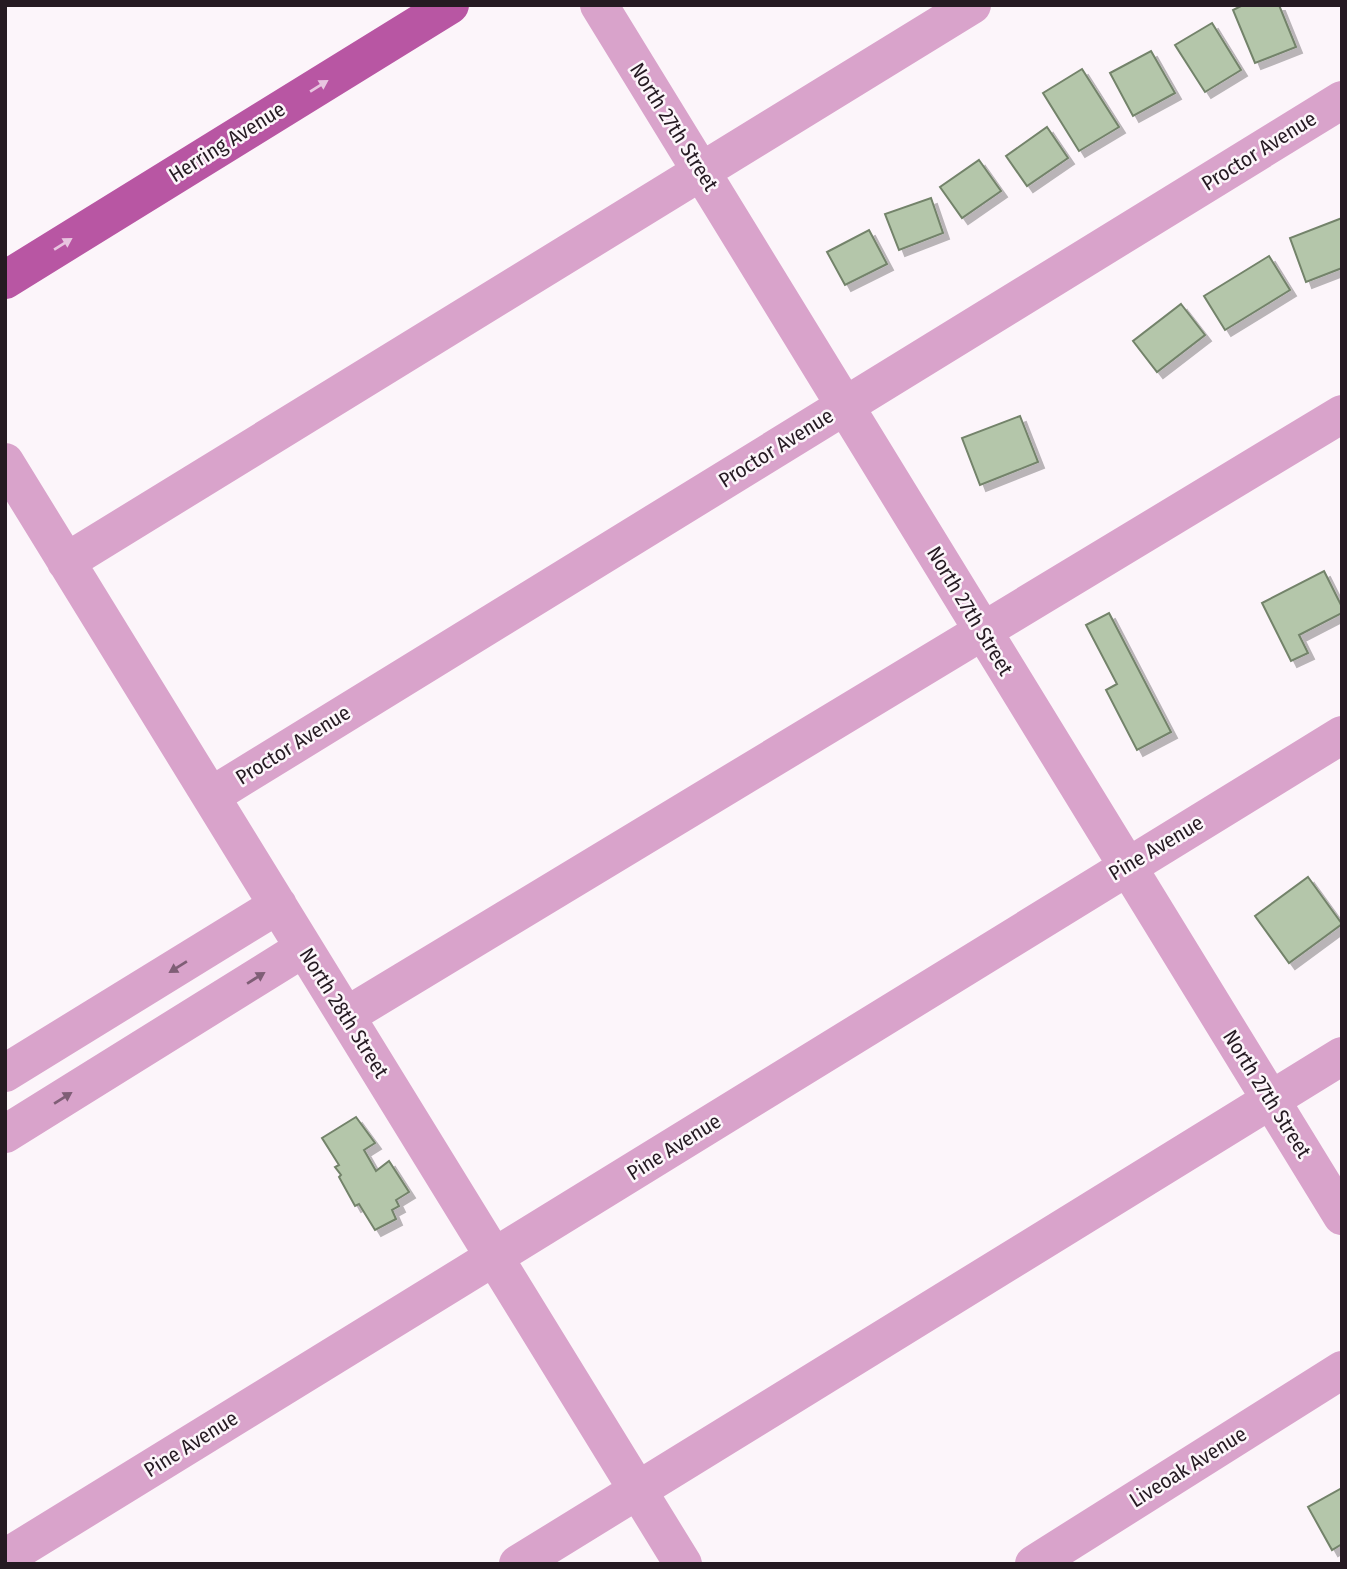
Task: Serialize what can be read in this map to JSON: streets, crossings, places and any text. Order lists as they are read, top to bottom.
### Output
{
  "streets": {
    "main road": ["Herring Avenue"],
    "street": [
      "North 27th Street",
      "Proctor Avenue",
      "Pine Avenue",
      "North 28th Street",
      "Liveoak Avenue"
    ]
  },
  "crossings": [
    ["North 27th Street", "Proctor Avenue"],
    ["North 27th Street", "Pine Avenue"],
    ["Proctor Avenue", "North 28th Street"],
    ["Pine Avenue", "North 28th Street"]
  ],
  "one_way": ["Herring Avenue"]
}
